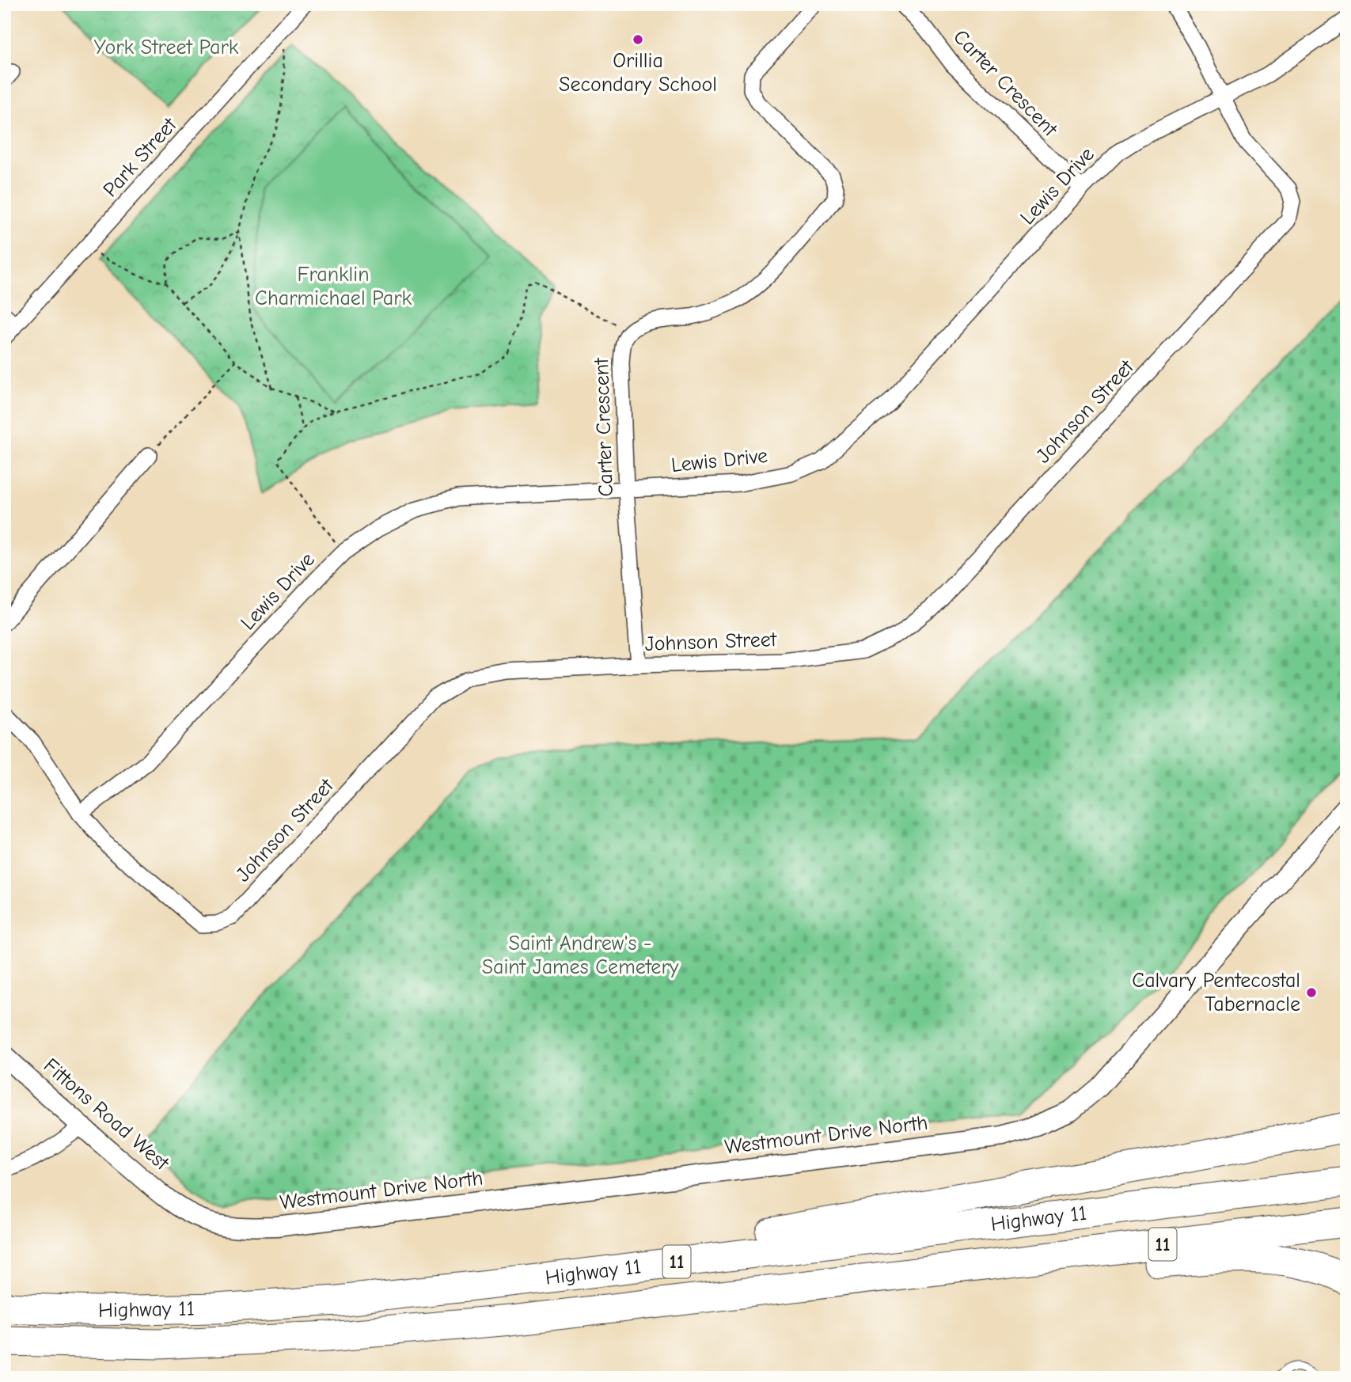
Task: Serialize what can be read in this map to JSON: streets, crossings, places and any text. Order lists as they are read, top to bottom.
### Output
{
  "streets": {
    "highway": ["Highway 11", "11"],
    "street": [
      "Carter Crescent",
      "Park Street",
      "Lewis Drive",
      "Johnson Street",
      "Fittons Road West",
      "Westmount Drive North"
    ]
  },
  "crossings": [
    ["Carter Crescent", "Lewis Drive"],
    ["Carter Crescent", "Johnson Street"],
    ["Lewis Drive", "Johnson Street"],
    ["Fittons Road West", "Westmount Drive North"]
  ],
  "parks": ["York Street Park", "Franklin Charmichael Park", "Saint Andrew's - Saint James Cemetery"],
  "places": ["Orillia Secondary School", "Calvary Pentecostal Tabernacle"]
}
